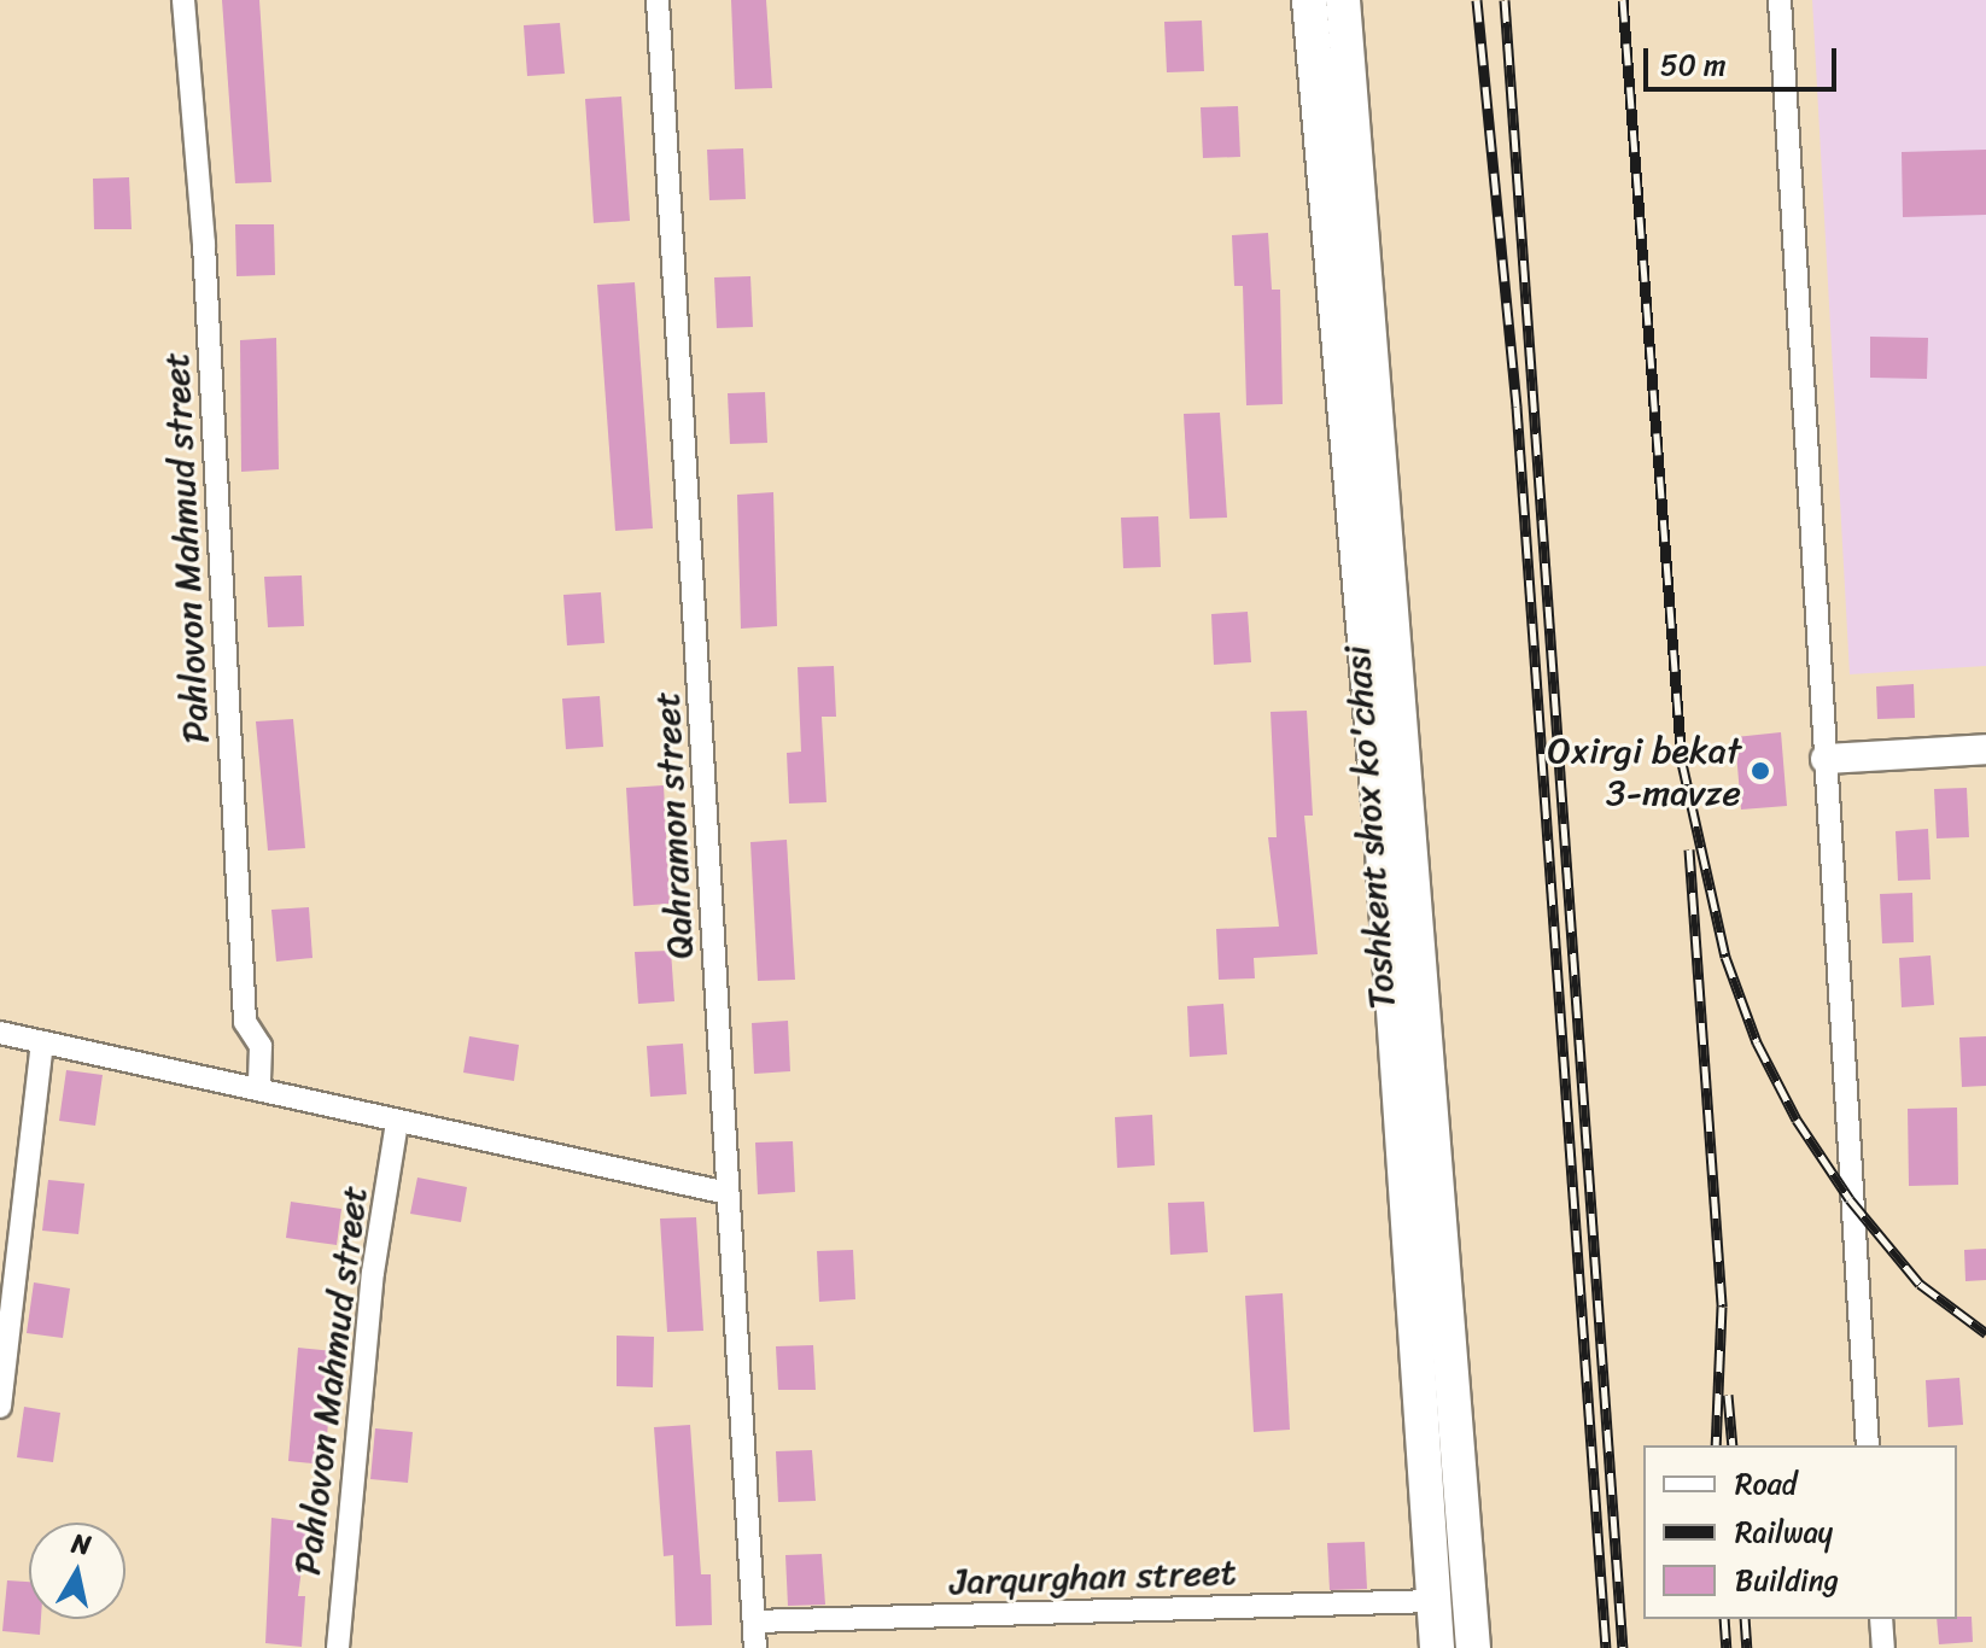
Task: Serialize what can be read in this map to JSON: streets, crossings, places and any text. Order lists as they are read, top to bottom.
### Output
{
  "streets": {
    "highway": ["Toshkent shox ko'chasi"],
    "street": ["Pahlovon Mahmud street", "Qahramon street", "Jarqurghan street"]
  },
  "crossings": [
    ["Qahramon street", "Jarqurghan street"],
    ["Toshkent shox ko'chasi", "Jarqurghan street"]
  ],
  "places": ["Oxirgi bekat 3-mavze"],
  "legend": ["Road", "Railway", "Building"],
  "scale_bar": "50 m",
  "north": "top"
}
